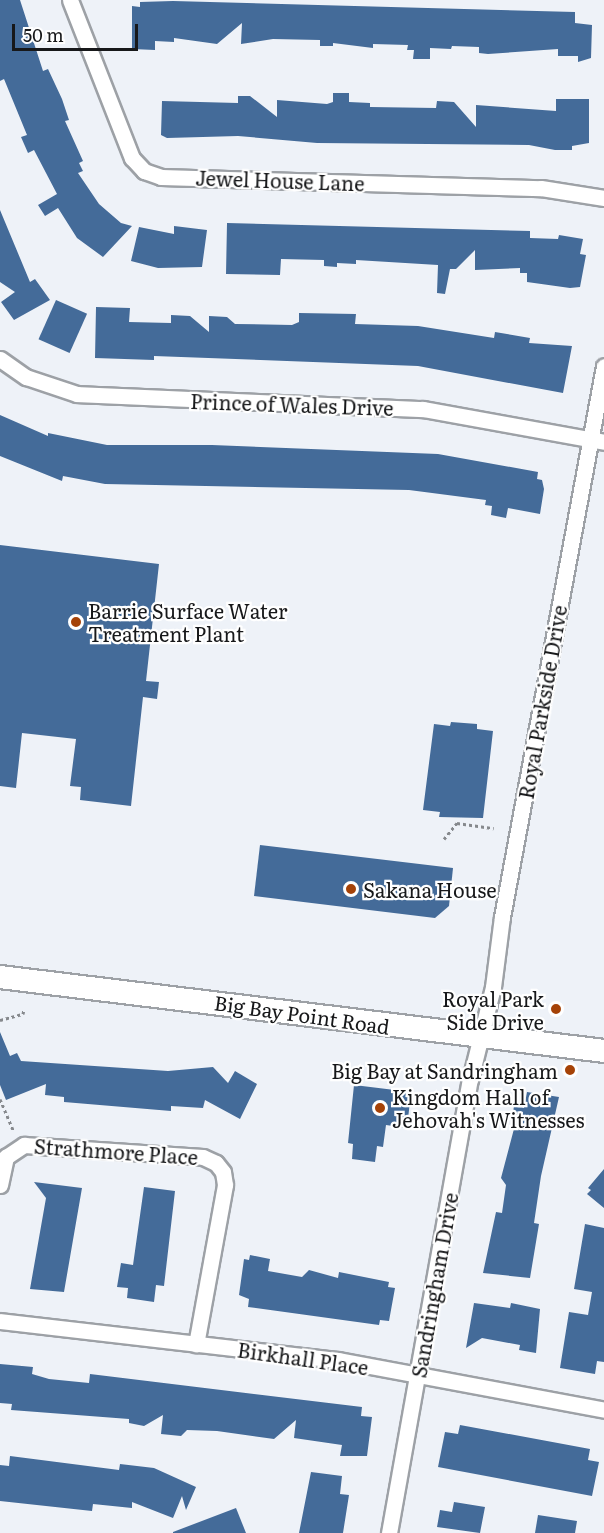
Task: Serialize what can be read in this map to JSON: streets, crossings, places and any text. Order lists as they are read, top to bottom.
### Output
{
  "streets": {
    "main road": ["Big Bay Point Road"],
    "street": [
      "Jewel House Lane",
      "Prince of Wales Drive",
      "Royal Parkside Drive",
      "Strathmore Place",
      "Sandringham Drive",
      "Birkhall Place"
    ]
  },
  "crossings": [
    ["Prince of Wales Drive", "Royal Parkside Drive"],
    ["Royal Parkside Drive", "Big Bay Point Road"],
    ["Royal Parkside Drive", "Sandringham Drive"],
    ["Big Bay Point Road", "Sandringham Drive"],
    ["Strathmore Place", "Birkhall Place"],
    ["Sandringham Drive", "Birkhall Place"]
  ],
  "places": [
    "Barrie Surface Water Treatment Plant",
    "Sakana House",
    "Royal Park Side Drive",
    "Big Bay at Sandringham",
    "Kingdom Hall of Jehovah's Witnesses"
  ],
  "scale_bar": "50 m"
}
